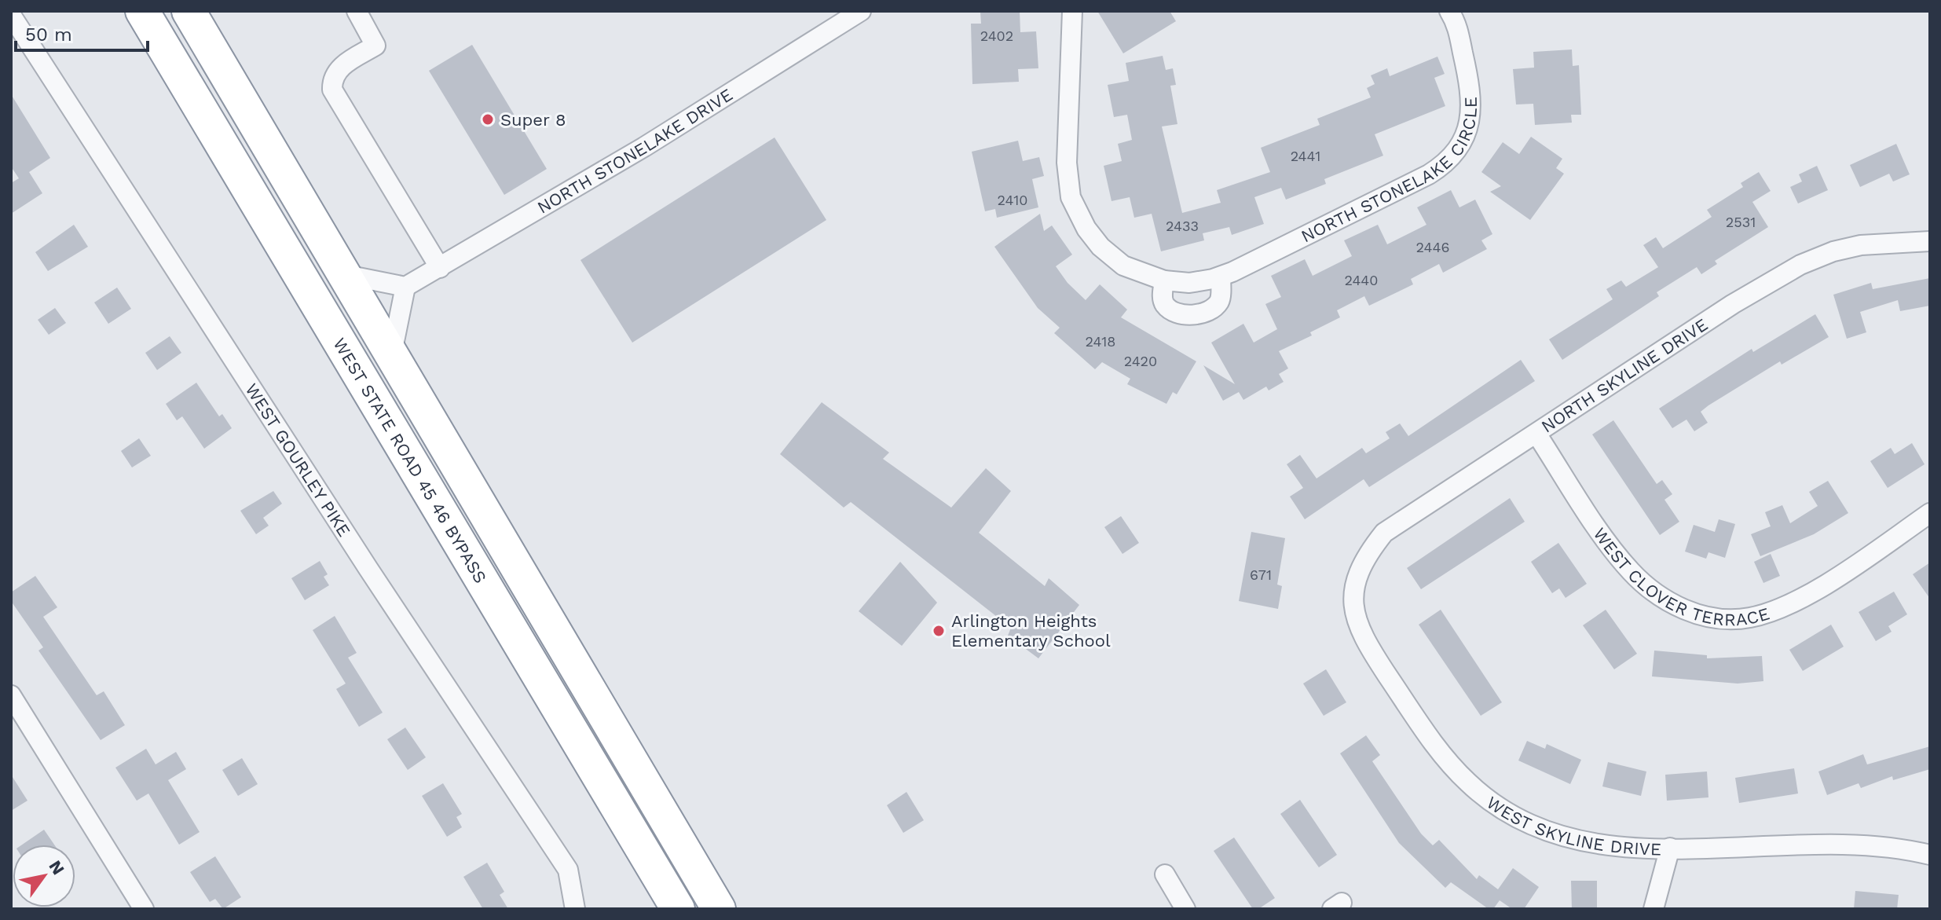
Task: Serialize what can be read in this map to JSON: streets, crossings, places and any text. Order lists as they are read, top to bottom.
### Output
{
  "streets": {
    "highway": ["WEST STATE ROAD 45 46 BYPASS"],
    "street": [
      "NORTH STONELAKE DRIVE",
      "NORTH STONELAKE CIRCLE",
      "NORTH SKYLINE DRIVE",
      "WEST GOURLEY PIKE",
      "WEST CLOVER TERRACE",
      "WEST SKYLINE DRIVE"
    ]
  },
  "crossings": [
    ["NORTH SKYLINE DRIVE", "WEST CLOVER TERRACE"],
    ["NORTH SKYLINE DRIVE", "WEST SKYLINE DRIVE"]
  ],
  "places": ["Super 8", "Arlington Heights Elementary School"],
  "house_numbers": [
    "2402",
    "2441",
    "2410",
    "2531",
    "2433",
    "2446",
    "2440",
    "2418",
    "2420",
    "671"
  ],
  "scale_bar": "50 m",
  "north": "top right"
}
